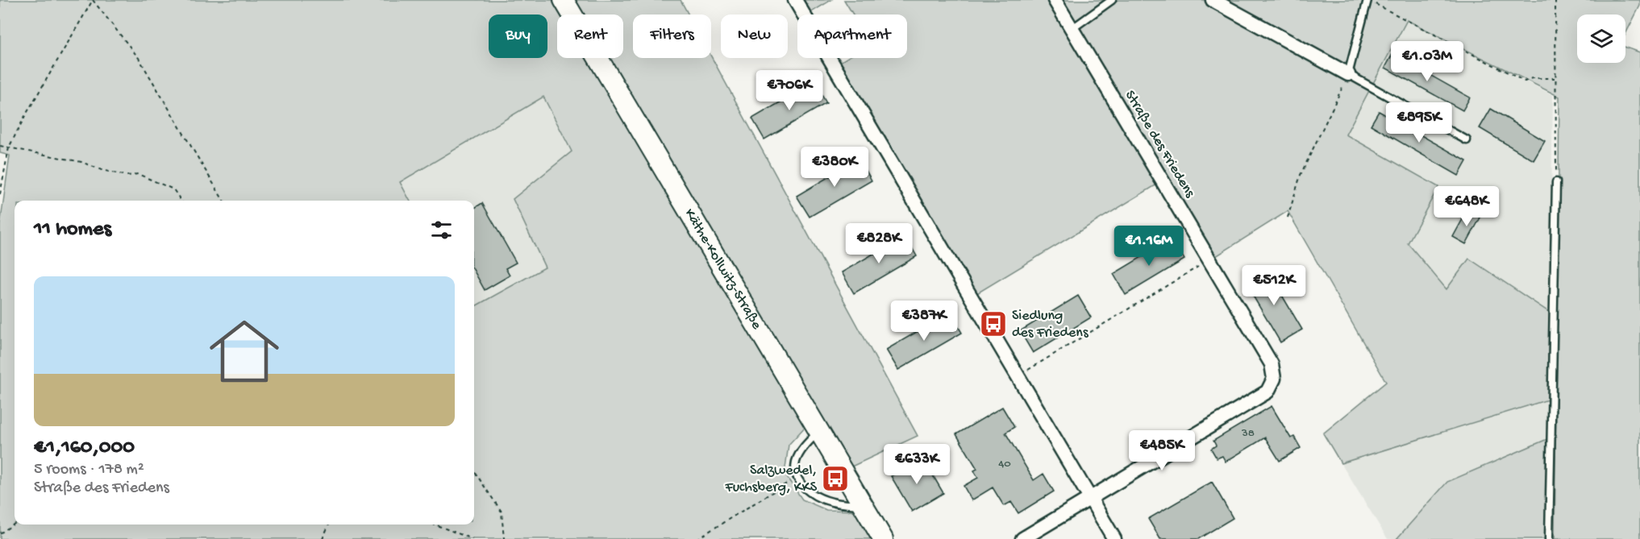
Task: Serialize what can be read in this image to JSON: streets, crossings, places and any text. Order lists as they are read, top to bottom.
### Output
{
  "streets": {
    "main road": ["Käthe-Kollwitz-Straße"],
    "street": ["Straße des Friedens"]
  },
  "places": {
    "bus stop": ["Siedlung des Friedens", "Salzwedel, Fuchsberg, KKS"]
  },
  "house_numbers": ["38", "40"],
  "page": {
    "chip": [
      "Buy",
      "Rent",
      "Filters",
      "New",
      "Apartment"
    ],
    "price": [
      "€1.03M",
      "€706K",
      "€895K",
      "€380K",
      "€648K",
      "€828K",
      "€1.16M",
      "€512K",
      "€387K",
      "€485K",
      "€633K"
    ],
    "heading": "11 homes",
    "list": [
      {
        "name": "€1,160,000",
        "note": "5 rooms · 178 m² · Straße des Friedens"
      }
    ]
  }
}
